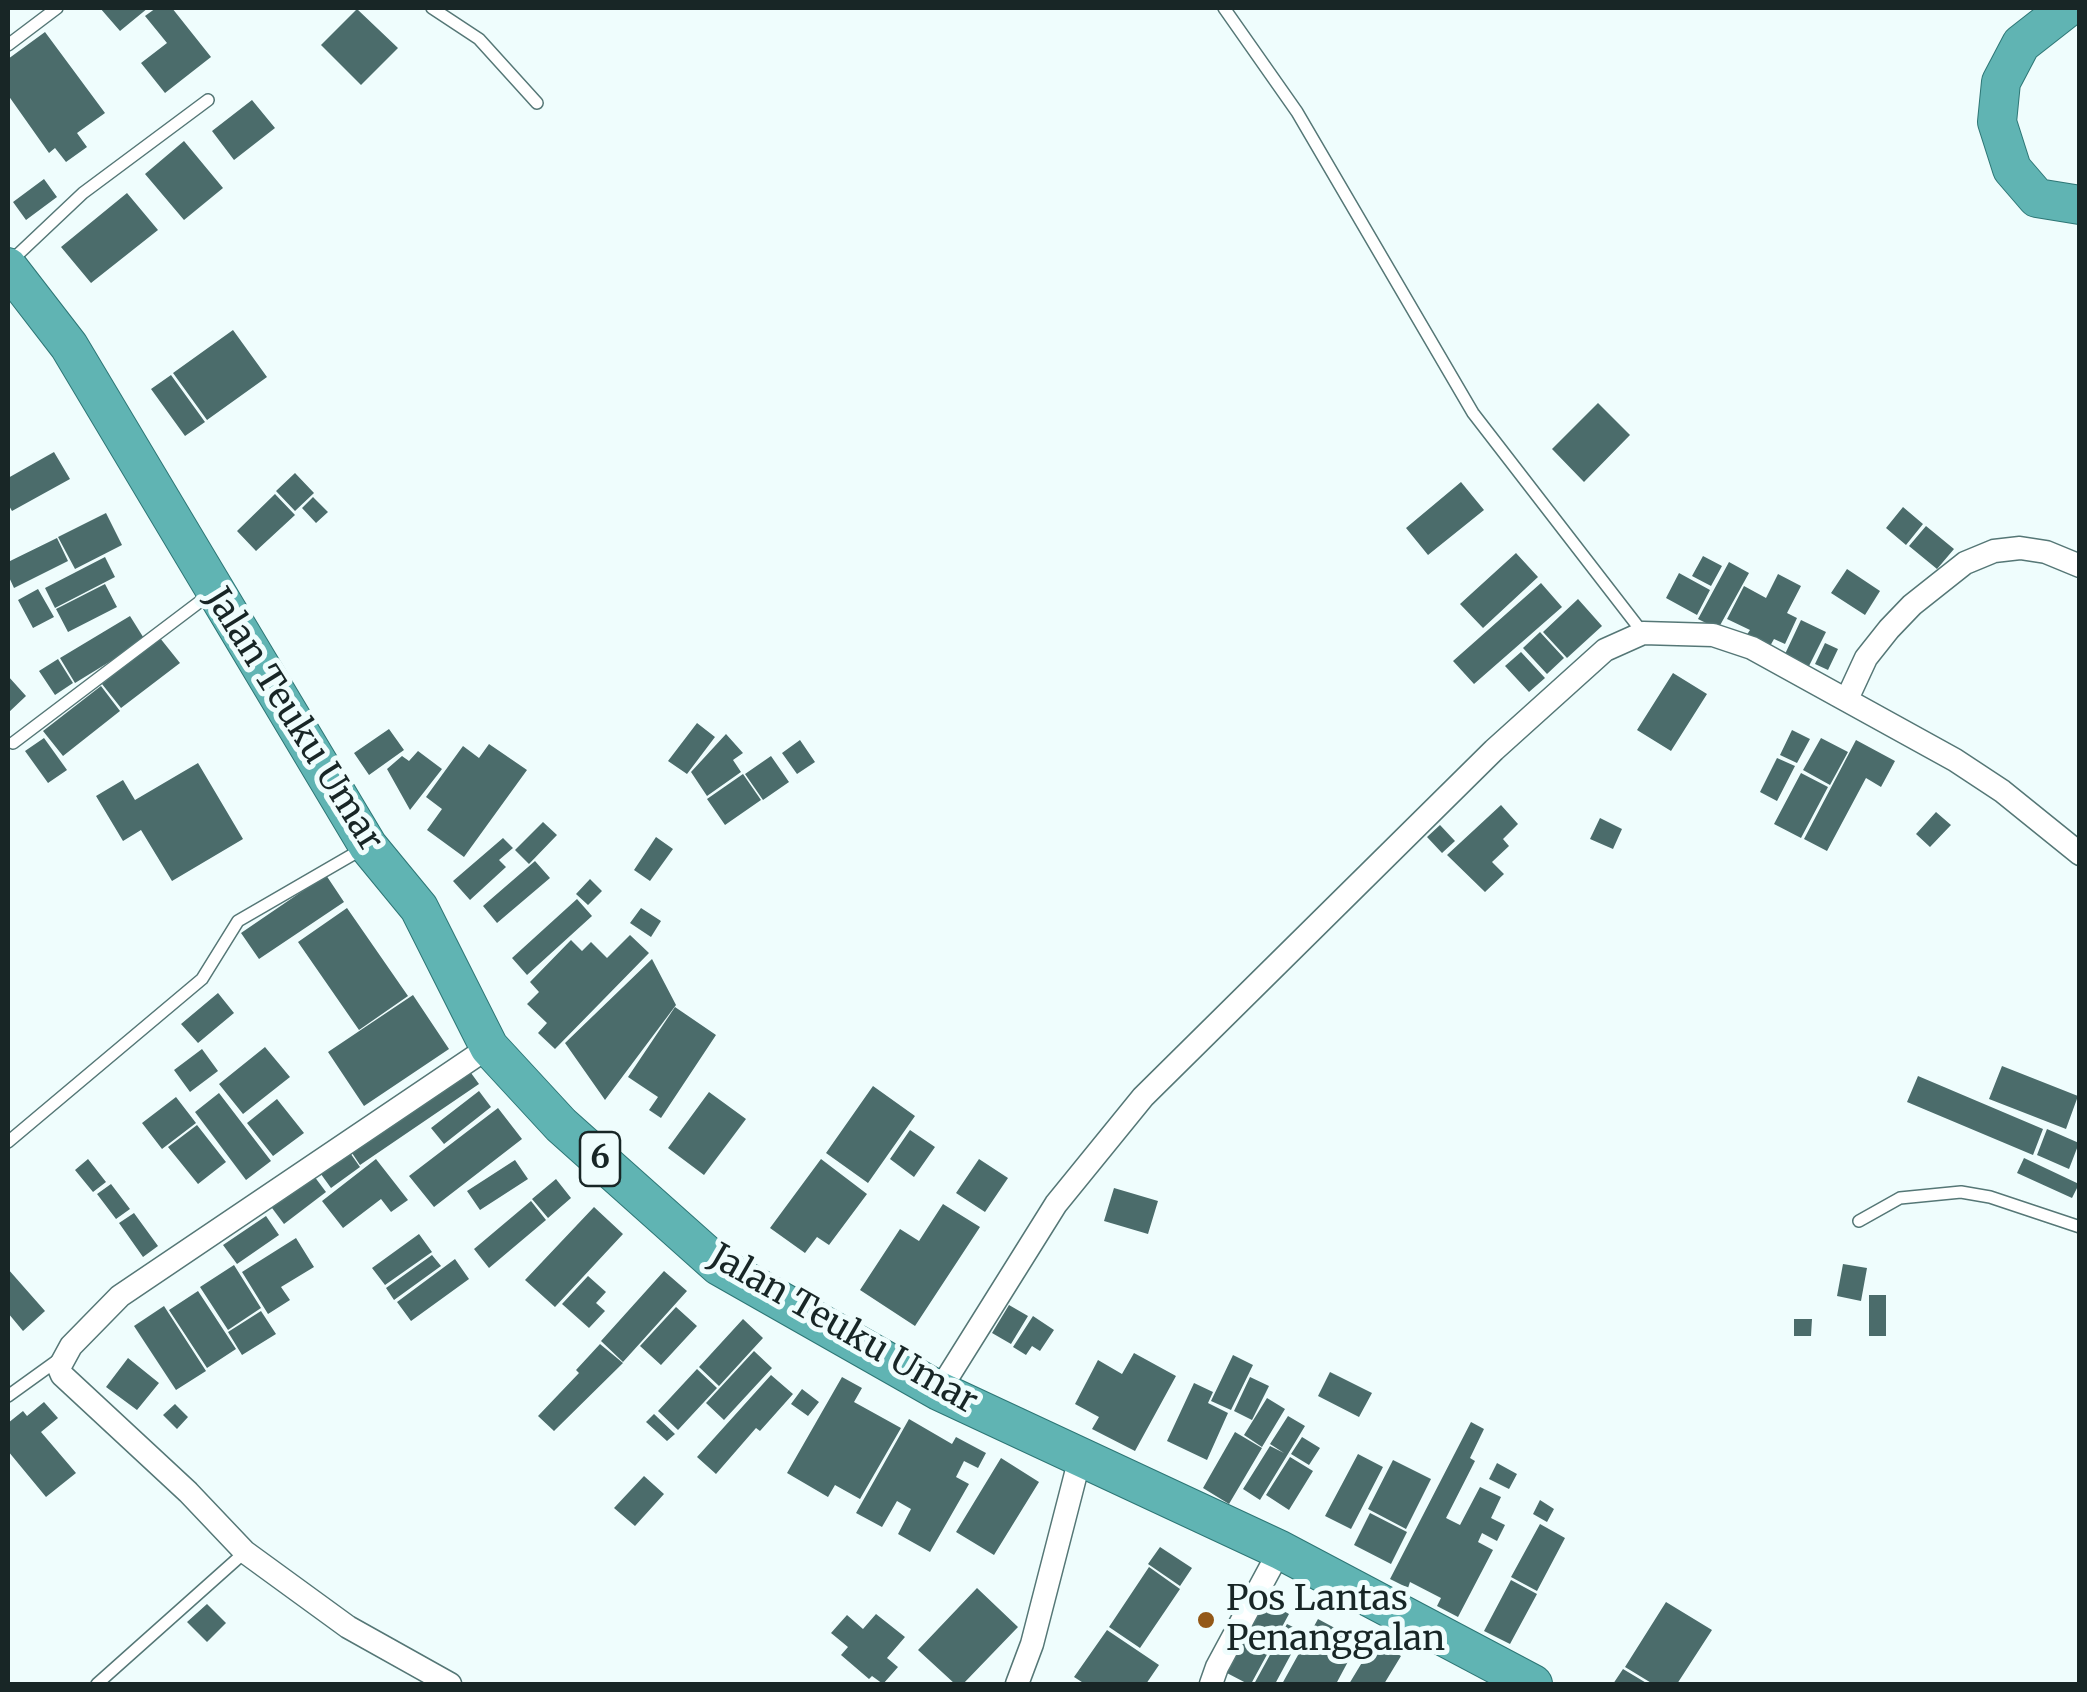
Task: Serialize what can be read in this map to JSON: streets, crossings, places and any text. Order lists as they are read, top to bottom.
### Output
{
  "streets": {
    "highway": ["Jalan Teuku Umar", "6"]
  },
  "places": ["Pos Lantas Penanggalan"]
}
